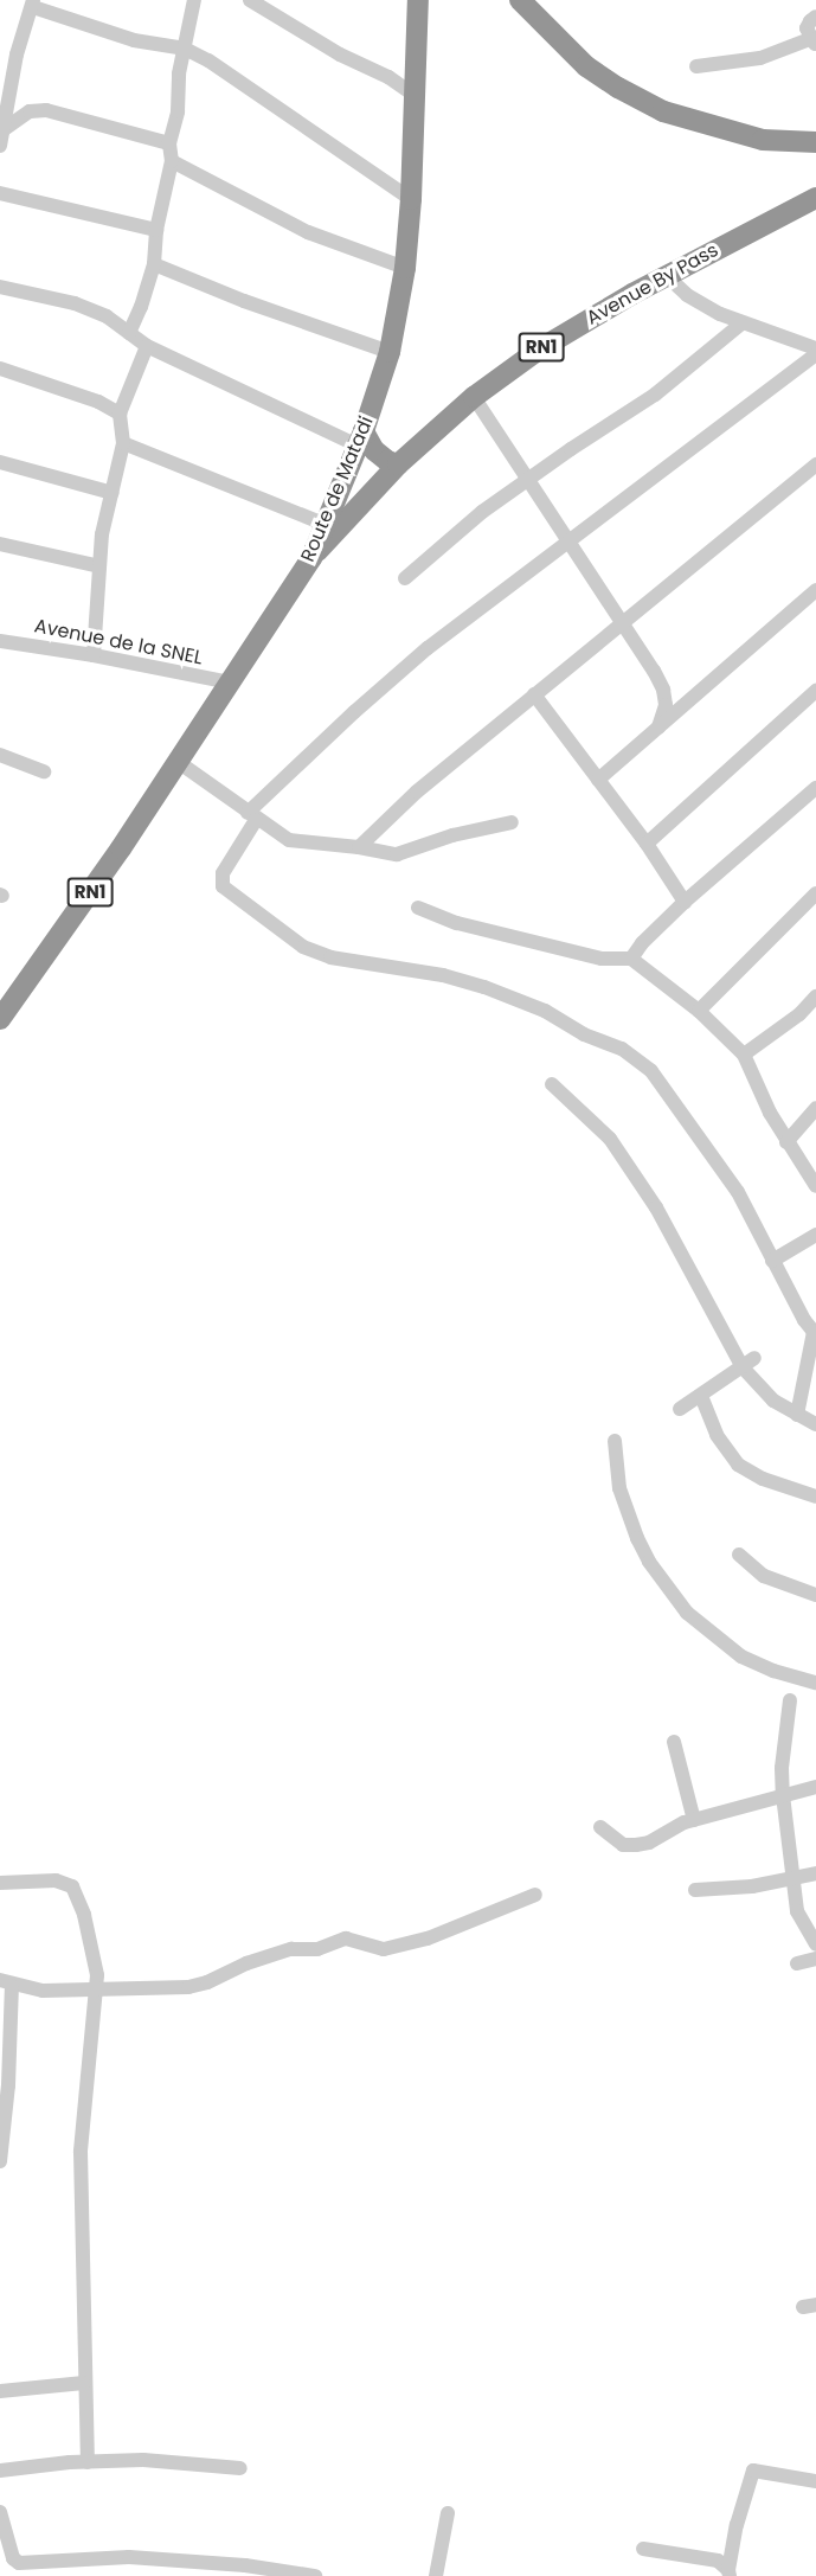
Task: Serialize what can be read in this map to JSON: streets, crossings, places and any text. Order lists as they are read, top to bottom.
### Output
{
  "streets": {
    "highway": ["Avenue By Pass", "RN1", "Route de Matadi"],
    "street": ["Avenue de la SNEL"]
  },
  "crossings": [
    ["Avenue By Pass", "Route de Matadi"],
    ["Route de Matadi", "Avenue de la SNEL"]
  ]
}
